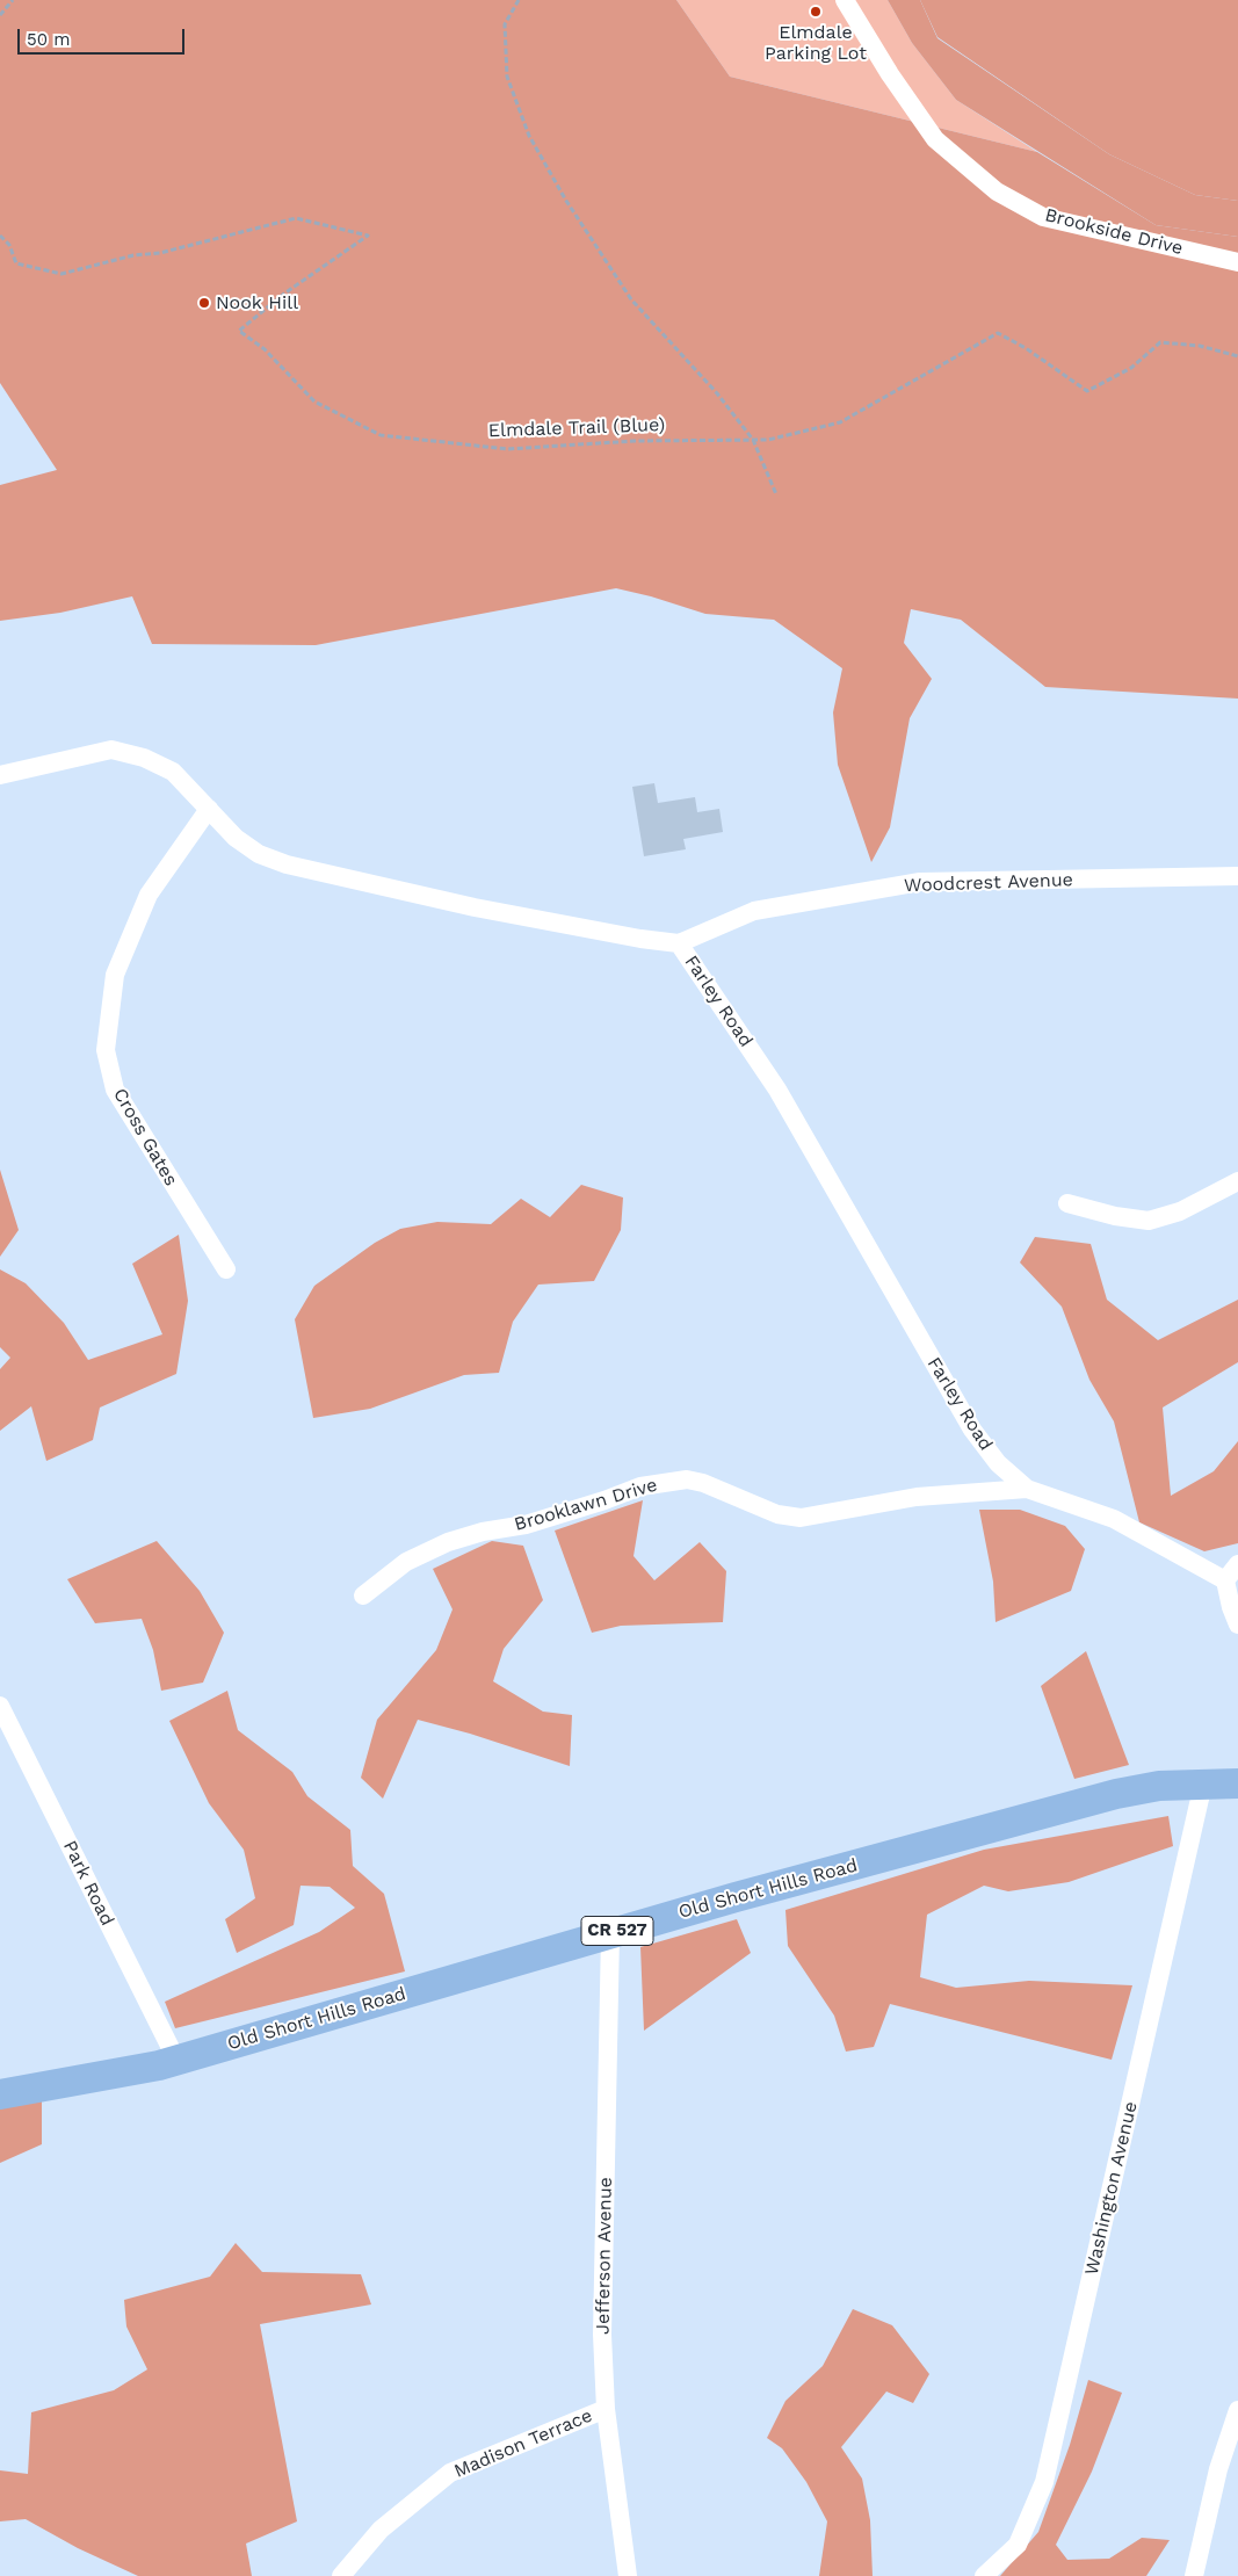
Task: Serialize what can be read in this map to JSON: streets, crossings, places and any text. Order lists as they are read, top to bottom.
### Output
{
  "streets": {
    "main road": ["Old Short Hills Road", "CR 527"],
    "street": [
      "Brookside Drive",
      "Woodcrest Avenue",
      "Farley Road",
      "Cross Gates",
      "Brooklawn Drive",
      "Park Road",
      "Washington Avenue",
      "Jefferson Avenue",
      "Madison Terrace"
    ],
    "path": ["Elmdale Trail (Blue)"]
  },
  "crossings": [
    ["Woodcrest Avenue", "Farley Road"],
    ["Farley Road", "Cross Gates"],
    ["Farley Road", "Brooklawn Drive"],
    ["Park Road", "Old Short Hills Road"],
    ["Old Short Hills Road", "Washington Avenue"],
    ["Old Short Hills Road", "Jefferson Avenue"],
    ["Jefferson Avenue", "Madison Terrace"]
  ],
  "places": ["Elmdale Parking Lot", "Nook Hill"],
  "scale_bar": "50 m"
}
